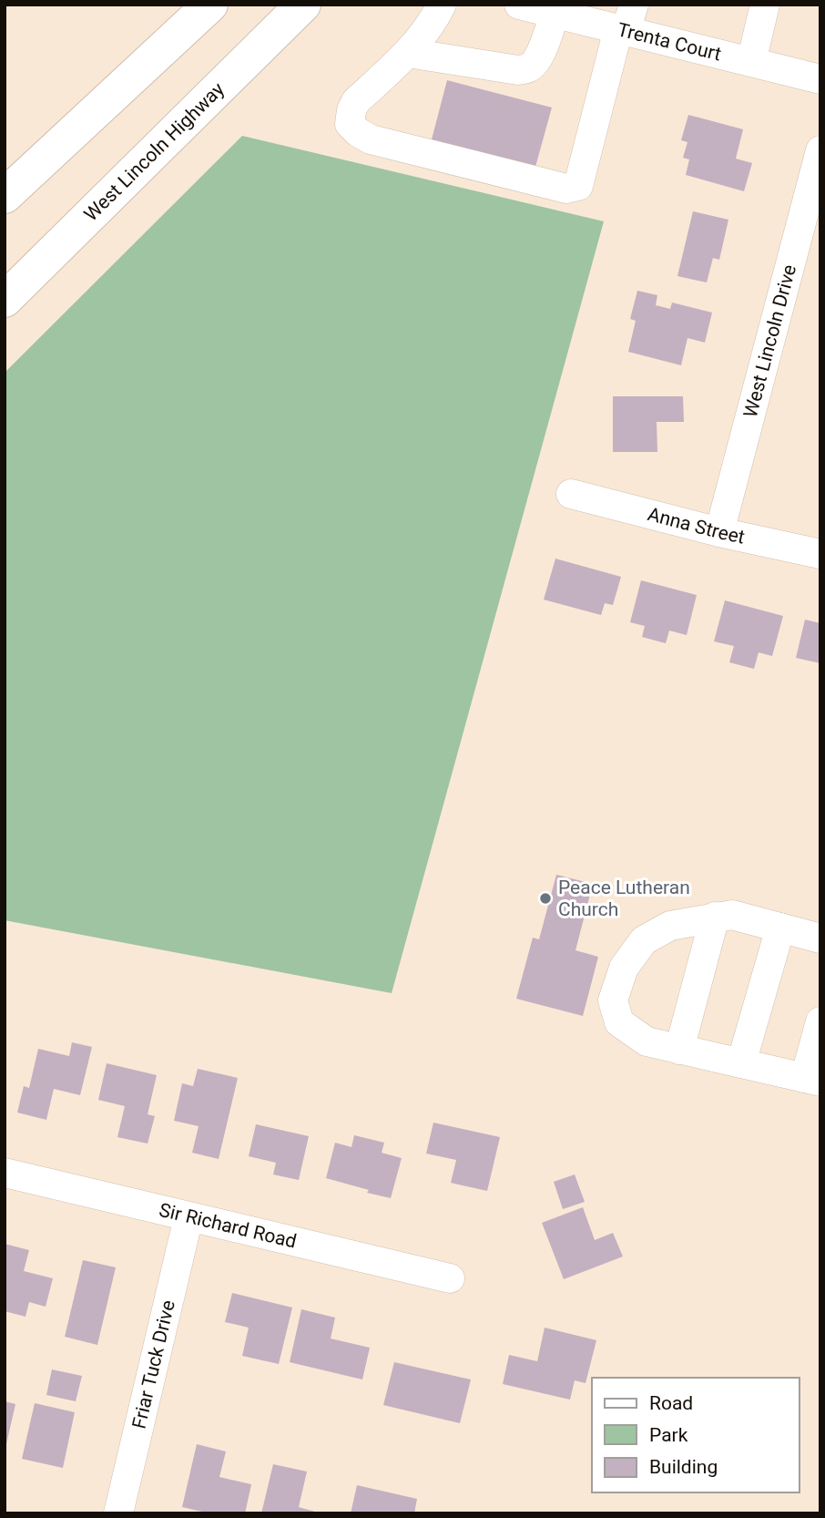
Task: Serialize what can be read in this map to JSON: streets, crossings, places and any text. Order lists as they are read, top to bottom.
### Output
{
  "streets": {
    "main road": ["West Lincoln Highway"],
    "street": [
      "Trenta Court",
      "West Lincoln Drive",
      "Anna Street",
      "Sir Richard Road",
      "Friar Tuck Drive"
    ]
  },
  "crossings": [
    ["West Lincoln Drive", "Anna Street"],
    ["Sir Richard Road", "Friar Tuck Drive"]
  ],
  "places": ["Peace Lutheran Church"],
  "legend": ["Road", "Park", "Building"]
}
